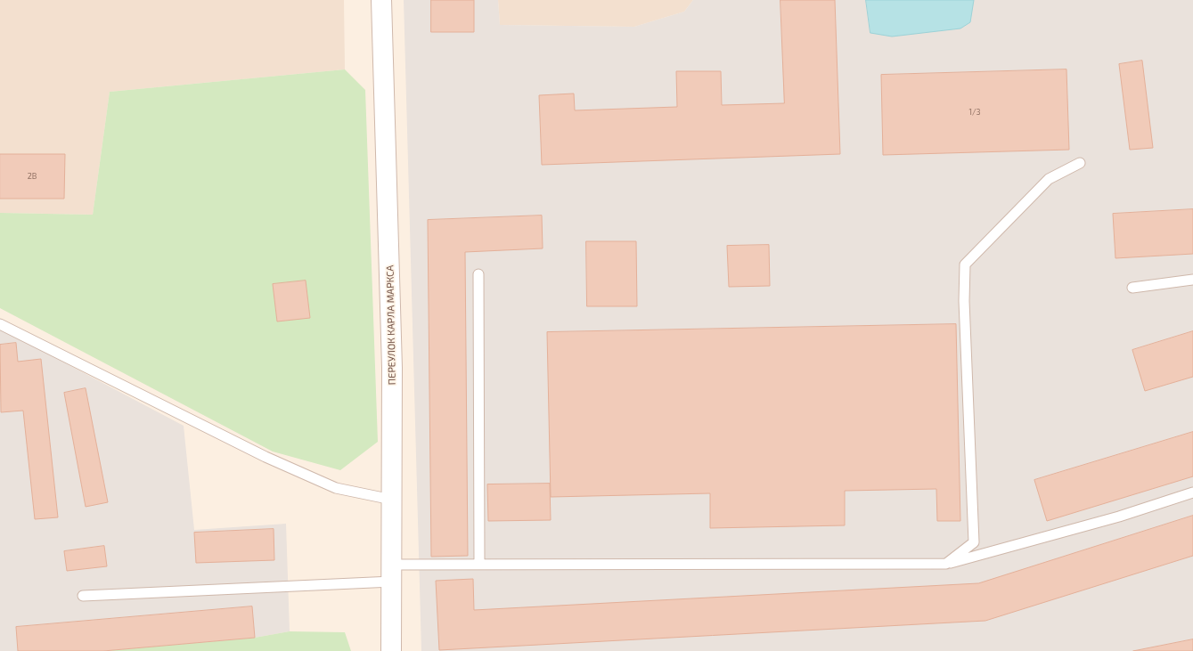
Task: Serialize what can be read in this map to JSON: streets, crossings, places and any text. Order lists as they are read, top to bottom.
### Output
{
  "streets": {
    "street": ["ПЕРЕУЛОК КАРЛА МАРКСА"]
  },
  "house_numbers": ["1/3", "2В"]
}
